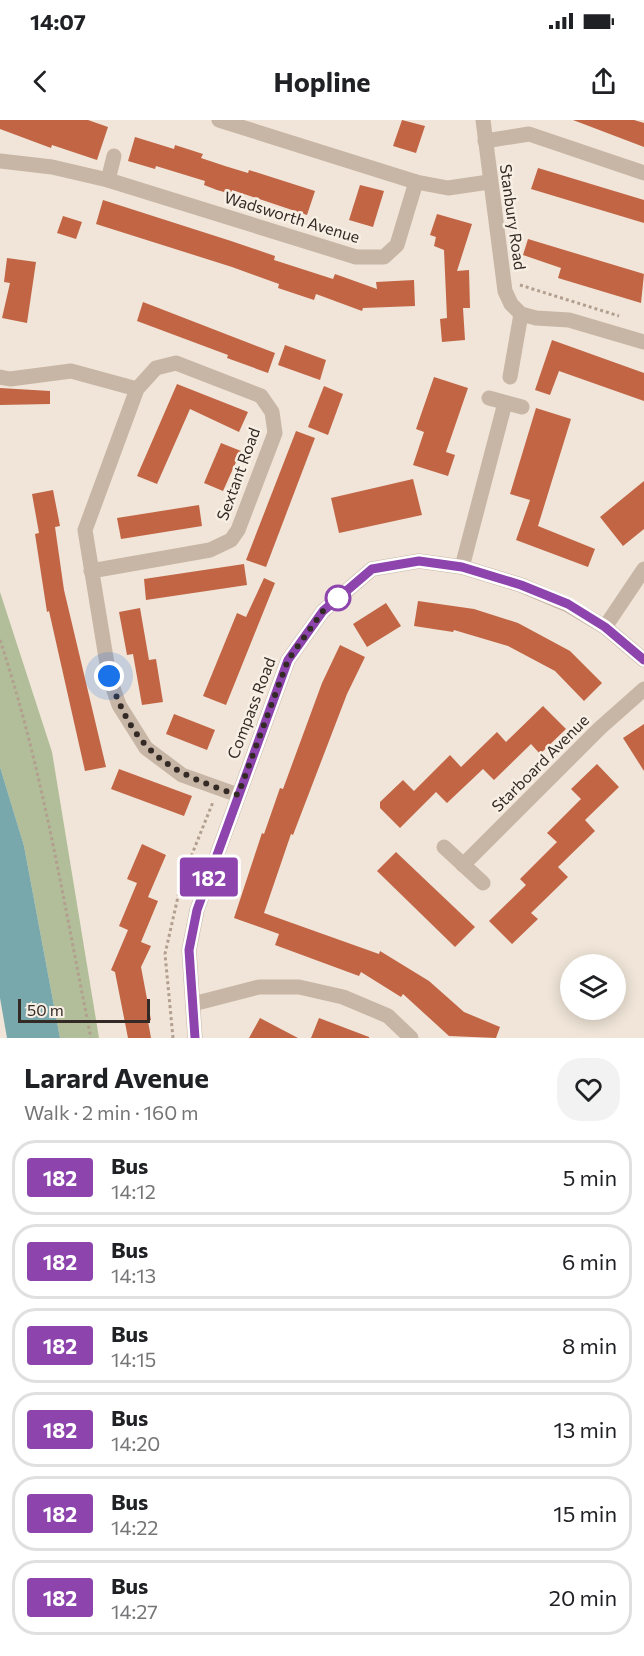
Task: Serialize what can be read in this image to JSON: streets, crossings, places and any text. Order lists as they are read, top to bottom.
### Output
{
  "streets": {
    "street": [
      "Wadsworth Avenue",
      "Stanbury Road",
      "Sextant Road",
      "Compass Road",
      "Starboard Avenue"
    ]
  },
  "crossings": [
    ["Sextant Road", "Compass Road"]
  ],
  "lines": ["bus line 182"],
  "scale_bar": "50 m",
  "page": {
    "status": "14:07",
    "header": "Hopline",
    "on_map": "182",
    "scale": "50 m",
    "heading": ["Larard Avenue", "Walk · 2 min · 160 m"],
    "list": [
      {
        "mark": "182",
        "name": "Bus",
        "note": "14:12",
        "value": "5 min"
      },
      {
        "mark": "182",
        "name": "Bus",
        "note": "14:13",
        "value": "6 min"
      },
      {
        "mark": "182",
        "name": "Bus",
        "note": "14:15",
        "value": "8 min"
      },
      {
        "mark": "182",
        "name": "Bus",
        "note": "14:20",
        "value": "13 min"
      },
      {
        "mark": "182",
        "name": "Bus",
        "note": "14:22",
        "value": "15 min"
      },
      {
        "mark": "182",
        "name": "Bus",
        "note": "14:27",
        "value": "20 min"
      }
    ]
  }
}
